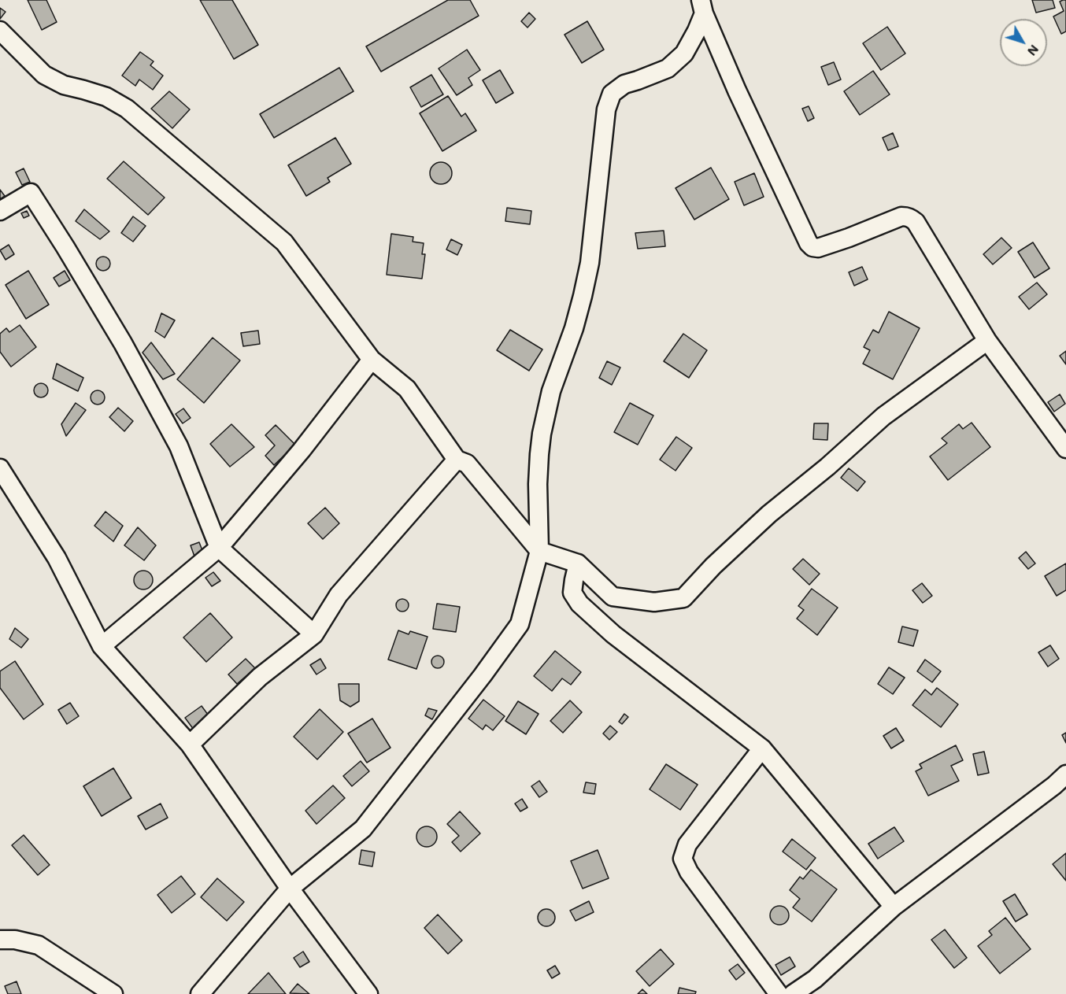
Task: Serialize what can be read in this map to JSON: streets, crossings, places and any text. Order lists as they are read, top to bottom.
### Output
{
  "north": "bottom right"
}
